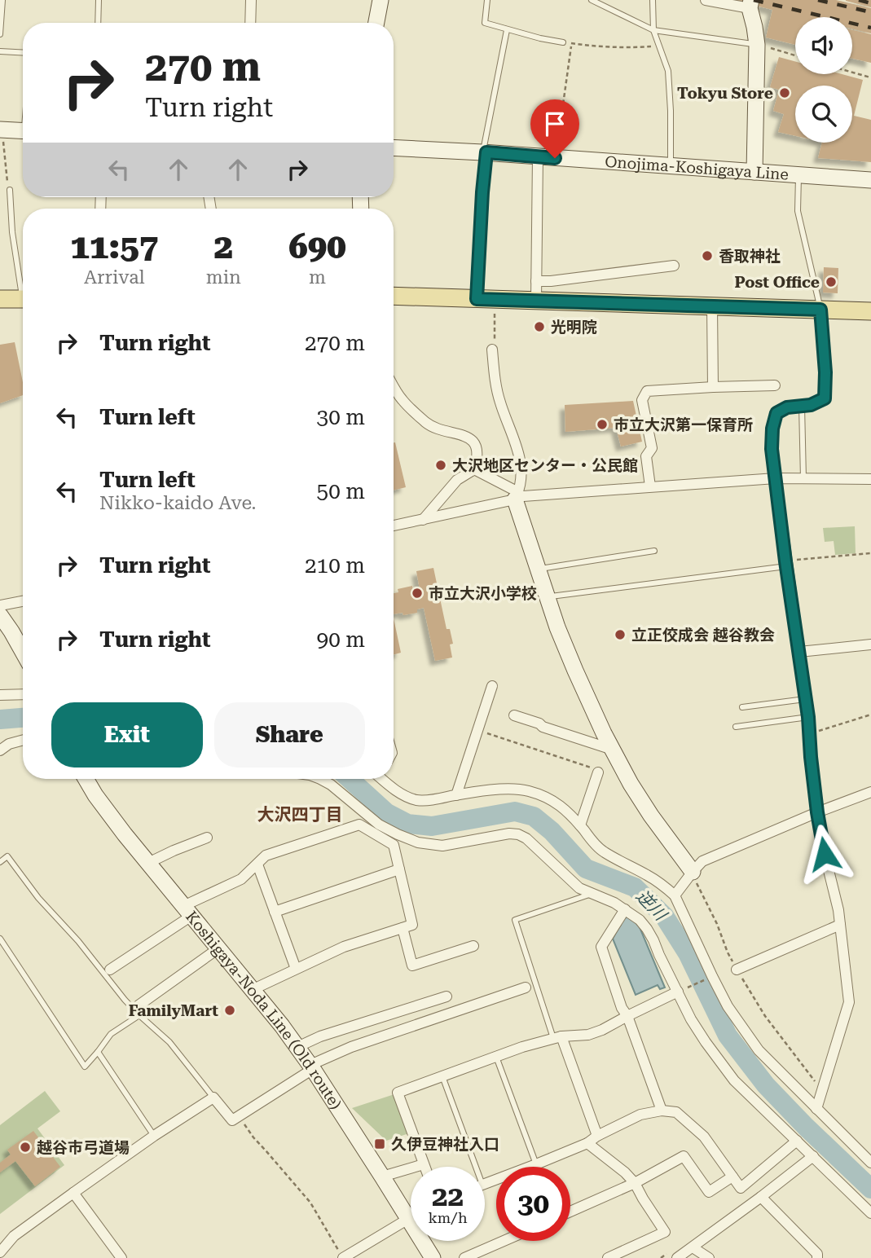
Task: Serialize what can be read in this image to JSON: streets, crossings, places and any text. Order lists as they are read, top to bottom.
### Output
{
  "streets": {
    "street": ["Onojima-Koshigaya Line", "Koshigaya-Noda Line (Old route)"]
  },
  "districts": ["大沢四丁目"],
  "water": ["逆川"],
  "places": {
    "other": [
      "Tokyu Store",
      "香取神社",
      "Post Office",
      "光明院",
      "市立大沢第一保育所",
      "大沢地区センター・公民館",
      "市立大沢小学校",
      "立正佼成会 越谷教会",
      "FamilyMart",
      "越谷市弓道場"
    ],
    "transit": ["久伊豆神社入口"]
  },
  "page": {
    "turn": ["270 m", "Turn right"],
    "eta": [
      "11:57",
      "Arrival",
      "2",
      "min",
      "690",
      "m"
    ],
    "list": [
      {
        "name": "Turn right",
        "value": "270 m"
      },
      {
        "name": "Turn left",
        "value": "30 m"
      },
      {
        "name": "Turn left",
        "note": "Nikko-kaido Ave.",
        "value": "50 m"
      },
      {
        "name": "Turn right",
        "value": "210 m"
      },
      {
        "name": "Turn right",
        "value": "90 m"
      }
    ],
    "buttons": ["Exit", "Share"],
    "speed": "22 km/h",
    "limit": "30"
  }
}
